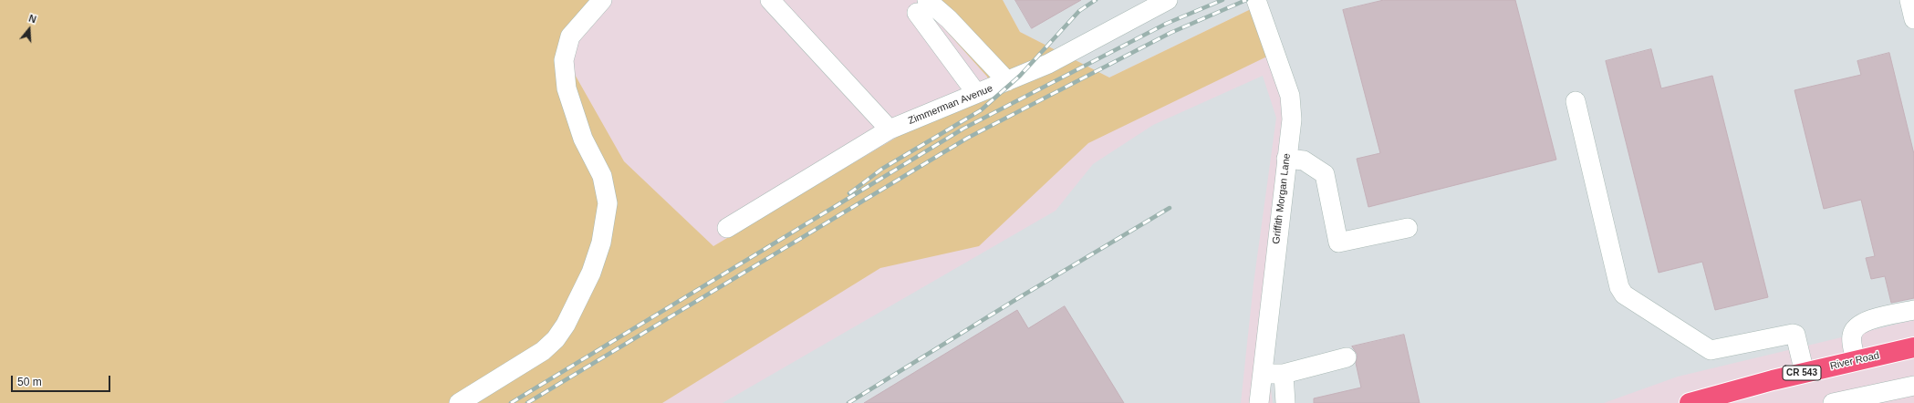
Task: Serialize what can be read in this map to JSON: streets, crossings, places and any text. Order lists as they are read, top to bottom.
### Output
{
  "streets": {
    "main road": ["River Road", "CR 543"],
    "street": ["Zimmerman Avenue", "Griffith Morgan Lane"]
  },
  "scale_bar": "50 m",
  "north": "top"
}
